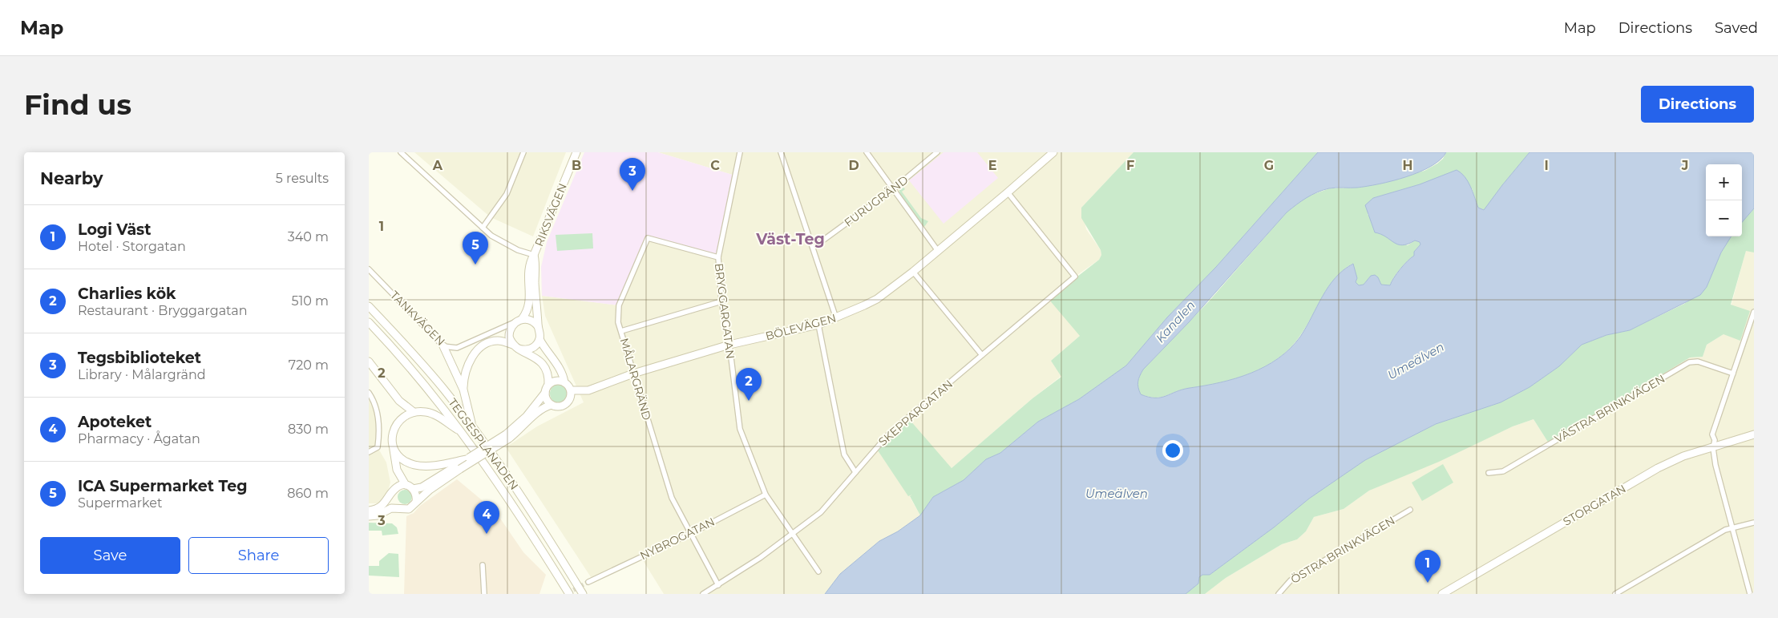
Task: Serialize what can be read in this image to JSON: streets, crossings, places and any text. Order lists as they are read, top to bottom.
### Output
{
  "streets": {
    "street": [
      "FURUGRÄND",
      "RIKSVÄGEN",
      "BRYGGARGATAN",
      "TANKVÄGEN",
      "BÖLEVÄGEN",
      "MÅLARGRÄND",
      "VÄSTRA BRINKVÄGEN",
      "SKEPPARGATAN",
      "TEGSESPLANADEN",
      "STORGATAN",
      "NYBROGATAN",
      "ÖSTRA BRINKVÄGEN"
    ]
  },
  "crossings": [
    ["RIKSVÄGEN", "TANKVÄGEN"],
    ["RIKSVÄGEN", "BÖLEVÄGEN"],
    ["BRYGGARGATAN", "BÖLEVÄGEN"],
    ["BRYGGARGATAN", "MÅLARGRÄND"],
    ["BRYGGARGATAN", "SKEPPARGATAN"],
    ["BRYGGARGATAN", "NYBROGATAN"],
    ["BÖLEVÄGEN", "MÅLARGRÄND"],
    ["BÖLEVÄGEN", "SKEPPARGATAN"],
    ["MÅLARGRÄND", "SKEPPARGATAN"],
    ["MÅLARGRÄND", "NYBROGATAN"]
  ],
  "districts": ["Väst-Teg"],
  "water": ["Kanalen", "Umeälven"],
  "page": {
    "header": "Map",
    "nav": ["Map", "Directions", "Saved"],
    "buttons": [
      "Directions",
      ["Save", "Share"]
    ],
    "title": "Find us",
    "heading": ["Nearby", "5 results"],
    "pins": [
      "3",
      "5",
      "2",
      "4",
      "1"
    ],
    "map_buttons": ["+", "−"],
    "list": [
      {
        "mark": "1",
        "name": "Logi Väst",
        "note": "Hotel · Storgatan",
        "value": "340 m"
      },
      {
        "mark": "2",
        "name": "Charlies kök",
        "note": "Restaurant · Bryggargatan",
        "value": "510 m"
      },
      {
        "mark": "3",
        "name": "Tegsbiblioteket",
        "note": "Library · Målargränd",
        "value": "720 m"
      },
      {
        "mark": "4",
        "name": "Apoteket",
        "note": "Pharmacy · Ågatan",
        "value": "830 m"
      },
      {
        "mark": "5",
        "name": "ICA Supermarket Teg",
        "note": "Supermarket",
        "value": "860 m"
      }
    ]
  },
  "grid": {
    "columns": [
      "A",
      "B",
      "C",
      "D",
      "E",
      "F",
      "G",
      "H",
      "I",
      "J"
    ],
    "rows": ["1", "2", "3"]
  }
}
